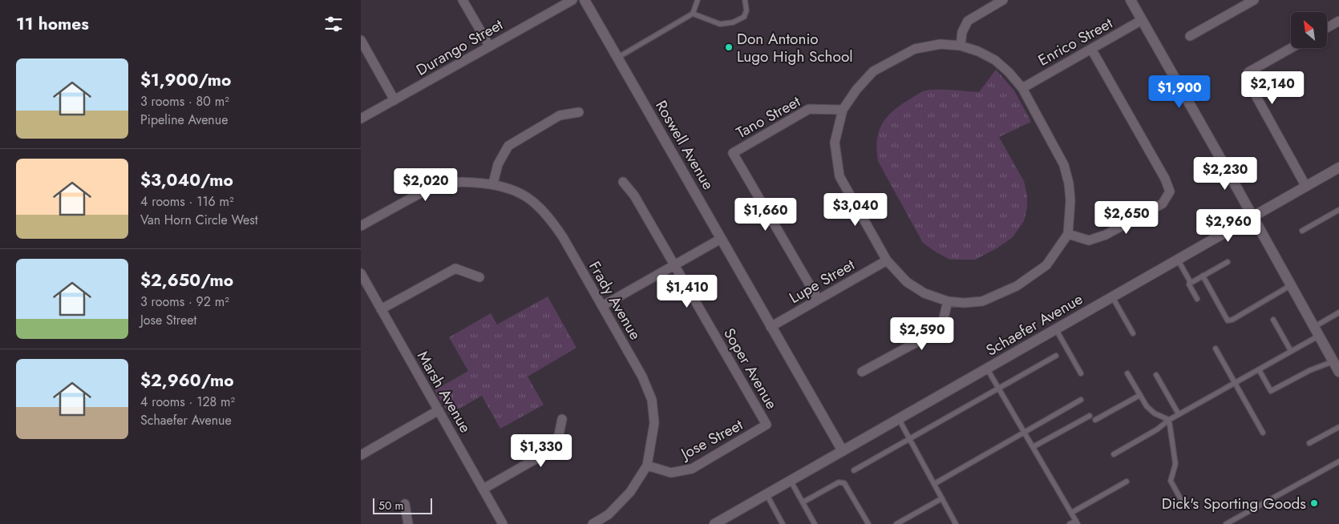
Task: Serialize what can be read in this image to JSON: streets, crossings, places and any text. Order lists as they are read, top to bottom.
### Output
{
  "streets": {
    "main road": ["Roswell Avenue", "Schaefer Avenue"],
    "street": [
      "Enrico Street",
      "Durango Street",
      "Tano Street",
      "Lupe Street",
      "Frady Avenue",
      "Soper Avenue",
      "Marsh Avenue",
      "Jose Street"
    ]
  },
  "crossings": [
    ["Tano Street", "Lupe Street"],
    ["Roswell Avenue", "Lupe Street"],
    ["Roswell Avenue", "Schaefer Avenue"],
    ["Frady Avenue", "Jose Street"],
    ["Soper Avenue", "Jose Street"]
  ],
  "places": ["Don Antonio Lugo High School", "Dick's Sporting Goods"],
  "scale_bar": "50 m",
  "north": "top left",
  "page": {
    "heading": "11 homes",
    "list": [
      {
        "name": "$1,900/mo",
        "note": "3 rooms · 80 m² · Pipeline Avenue"
      },
      {
        "name": "$3,040/mo",
        "note": "4 rooms · 116 m² · Van Horn Circle West"
      },
      {
        "name": "$2,650/mo",
        "note": "3 rooms · 92 m² · Jose Street"
      },
      {
        "name": "$2,960/mo",
        "note": "4 rooms · 128 m² · Schaefer Avenue"
      }
    ],
    "price": [
      "$2,140",
      "$1,900",
      "$2,230",
      "$2,020",
      "$3,040",
      "$1,660",
      "$2,650",
      "$2,960",
      "$1,410",
      "$2,590",
      "$1,330"
    ],
    "scale": "50 m"
  }
}
